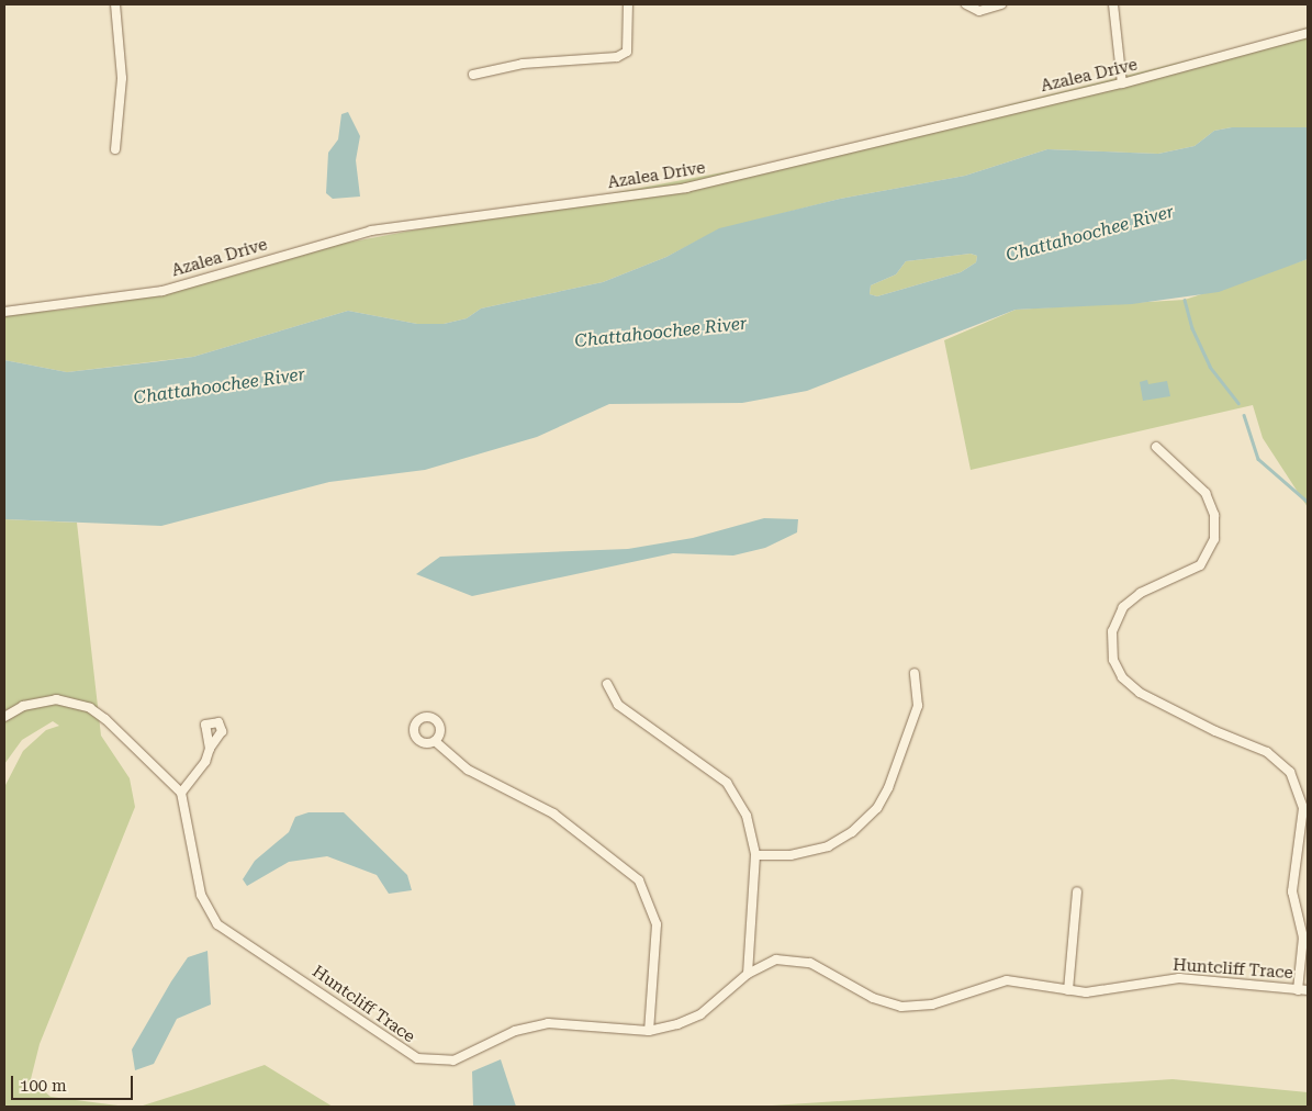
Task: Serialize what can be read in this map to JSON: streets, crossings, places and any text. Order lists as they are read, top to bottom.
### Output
{
  "streets": {
    "street": ["Azalea Drive", "Huntcliff Trace"]
  },
  "water": ["Chattahoochee River"],
  "scale_bar": "100 m"
}
